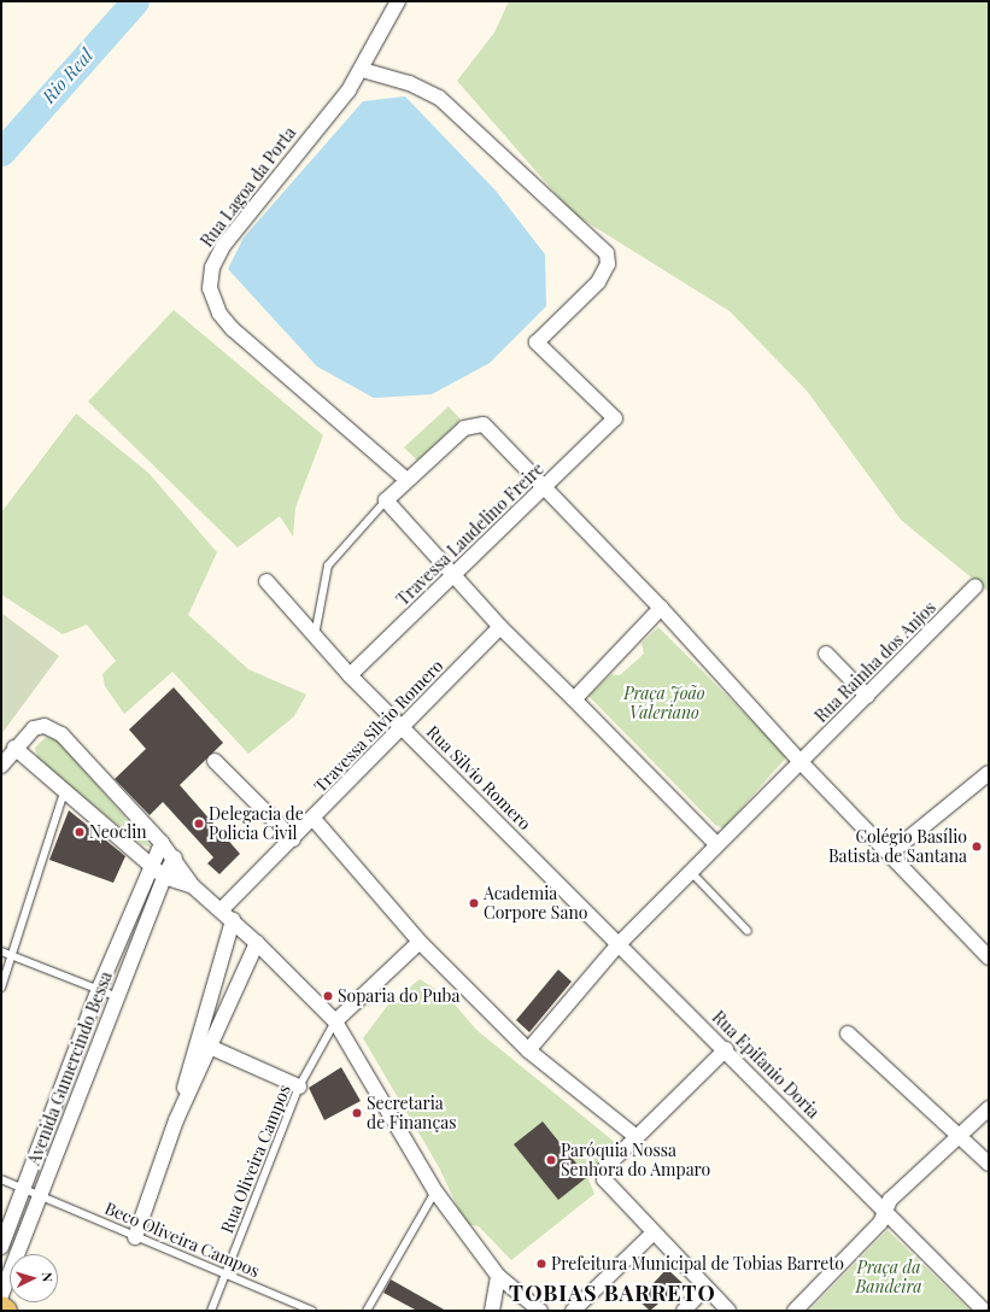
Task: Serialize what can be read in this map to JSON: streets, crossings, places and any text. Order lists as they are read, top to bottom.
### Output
{
  "streets": {
    "street": [
      "Rua Lagoa da Porta",
      "Travessa Laudelino Freire",
      "Rua Rainha dos Anjos",
      "Travessa Silvio Romero",
      "Rua Silvio Romero",
      "Rua Epifanio Doria",
      "Avenida Gumercindo Bessa"
    ],
    "lane": ["Rua Oliveira Campos", "Beco Oliveira Campos"]
  },
  "crossings": [
    ["Rua Lagoa da Porta", "Travessa Laudelino Freire"],
    ["Travessa Laudelino Freire", "Rua Silvio Romero"],
    ["Travessa Silvio Romero", "Rua Silvio Romero"],
    ["Rua Silvio Romero", "Rua Epifanio Doria"],
    ["Avenida Gumercindo Bessa", "Beco Oliveira Campos"],
    ["Rua Oliveira Campos", "Beco Oliveira Campos"]
  ],
  "districts": ["TOBIAS BARRETO"],
  "water": ["Rio Real"],
  "parks": ["Praça João Valeriano", "Praça da Bandeira"],
  "places": [
    "Delegacia de Policia Civil",
    "Neoclin",
    "Colégio Basílio Batista de Santana",
    "Academia Corpore Sano",
    "Soparia do Puba",
    "Secretaria de Finanças",
    "Paróquia Nossa Senhora do Amparo",
    "Prefeitura Municipal de Tobias Barreto"
  ],
  "north": "right"
}
